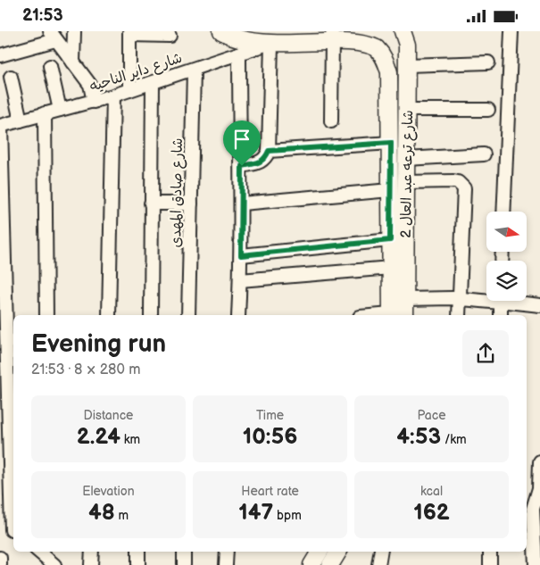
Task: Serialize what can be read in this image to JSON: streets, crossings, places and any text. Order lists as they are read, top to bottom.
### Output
{
  "streets": {
    "street": ["شارع داير الناحيه", "شارع ترعه عبد العال 2", "شارع صادق المهدى"]
  },
  "crossings": [
    ["شارع داير الناحيه", "شارع صادق المهدى"]
  ],
  "north": "right",
  "page": {
    "status": "21:53",
    "heading": ["Evening run", "21:53 · 8 × 280 m"],
    "stats": [
      ["Distance", "2.24 km"],
      ["Time", "10:56"],
      ["Pace", "4:53 /km"],
      ["Elevation", "48 m"],
      ["Heart rate", "147 bpm"],
      ["kcal", "162"]
    ]
  }
}
